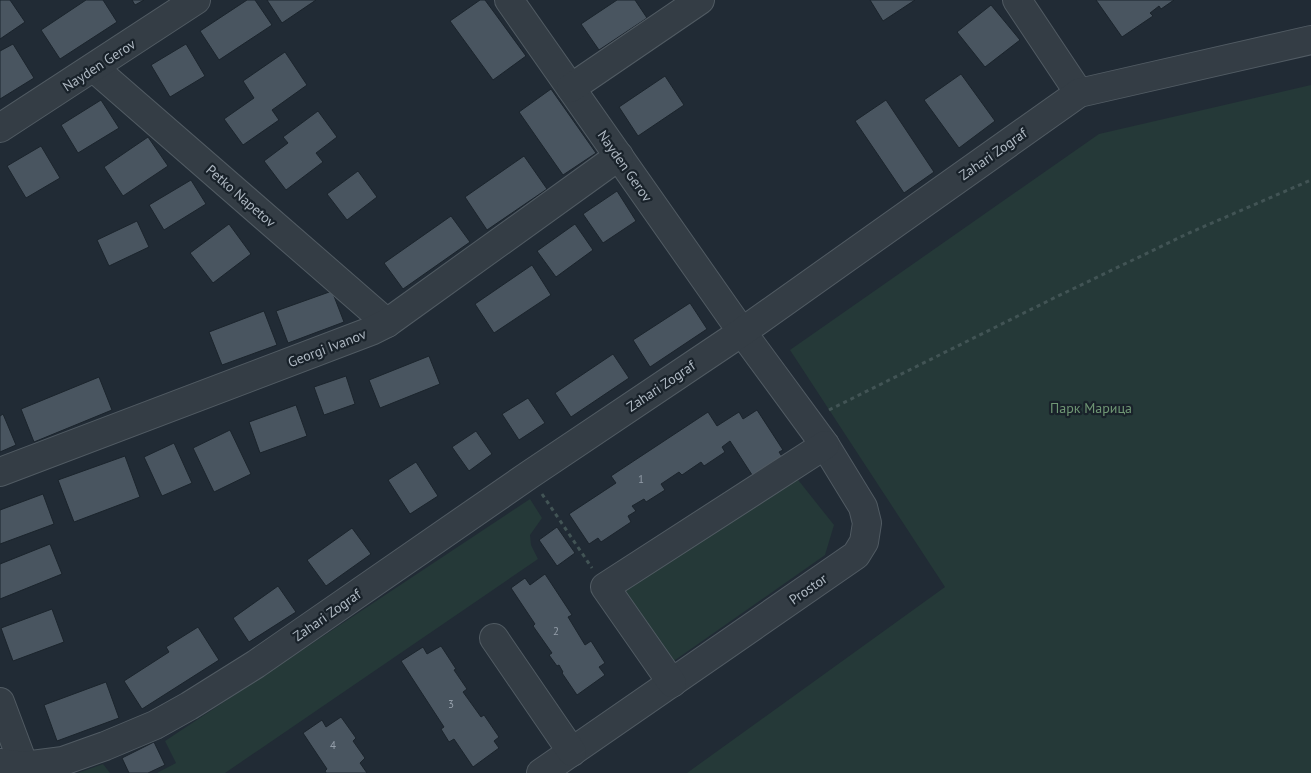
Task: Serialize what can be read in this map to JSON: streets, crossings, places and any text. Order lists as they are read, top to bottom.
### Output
{
  "streets": {
    "street": [
      "Nayden Gerov",
      "Zahari Zograf",
      "Petko Napetov",
      "Georgi Ivanov",
      "Prostor"
    ]
  },
  "crossings": [
    ["Nayden Gerov", "Zahari Zograf"],
    ["Nayden Gerov", "Petko Napetov"],
    ["Nayden Gerov", "Georgi Ivanov"],
    ["Nayden Gerov", "Prostor"],
    ["Zahari Zograf", "Prostor"],
    ["Petko Napetov", "Georgi Ivanov"]
  ],
  "parks": ["Парк Марица"],
  "house_numbers": [
    "1",
    "2",
    "3",
    "4"
  ]
}
